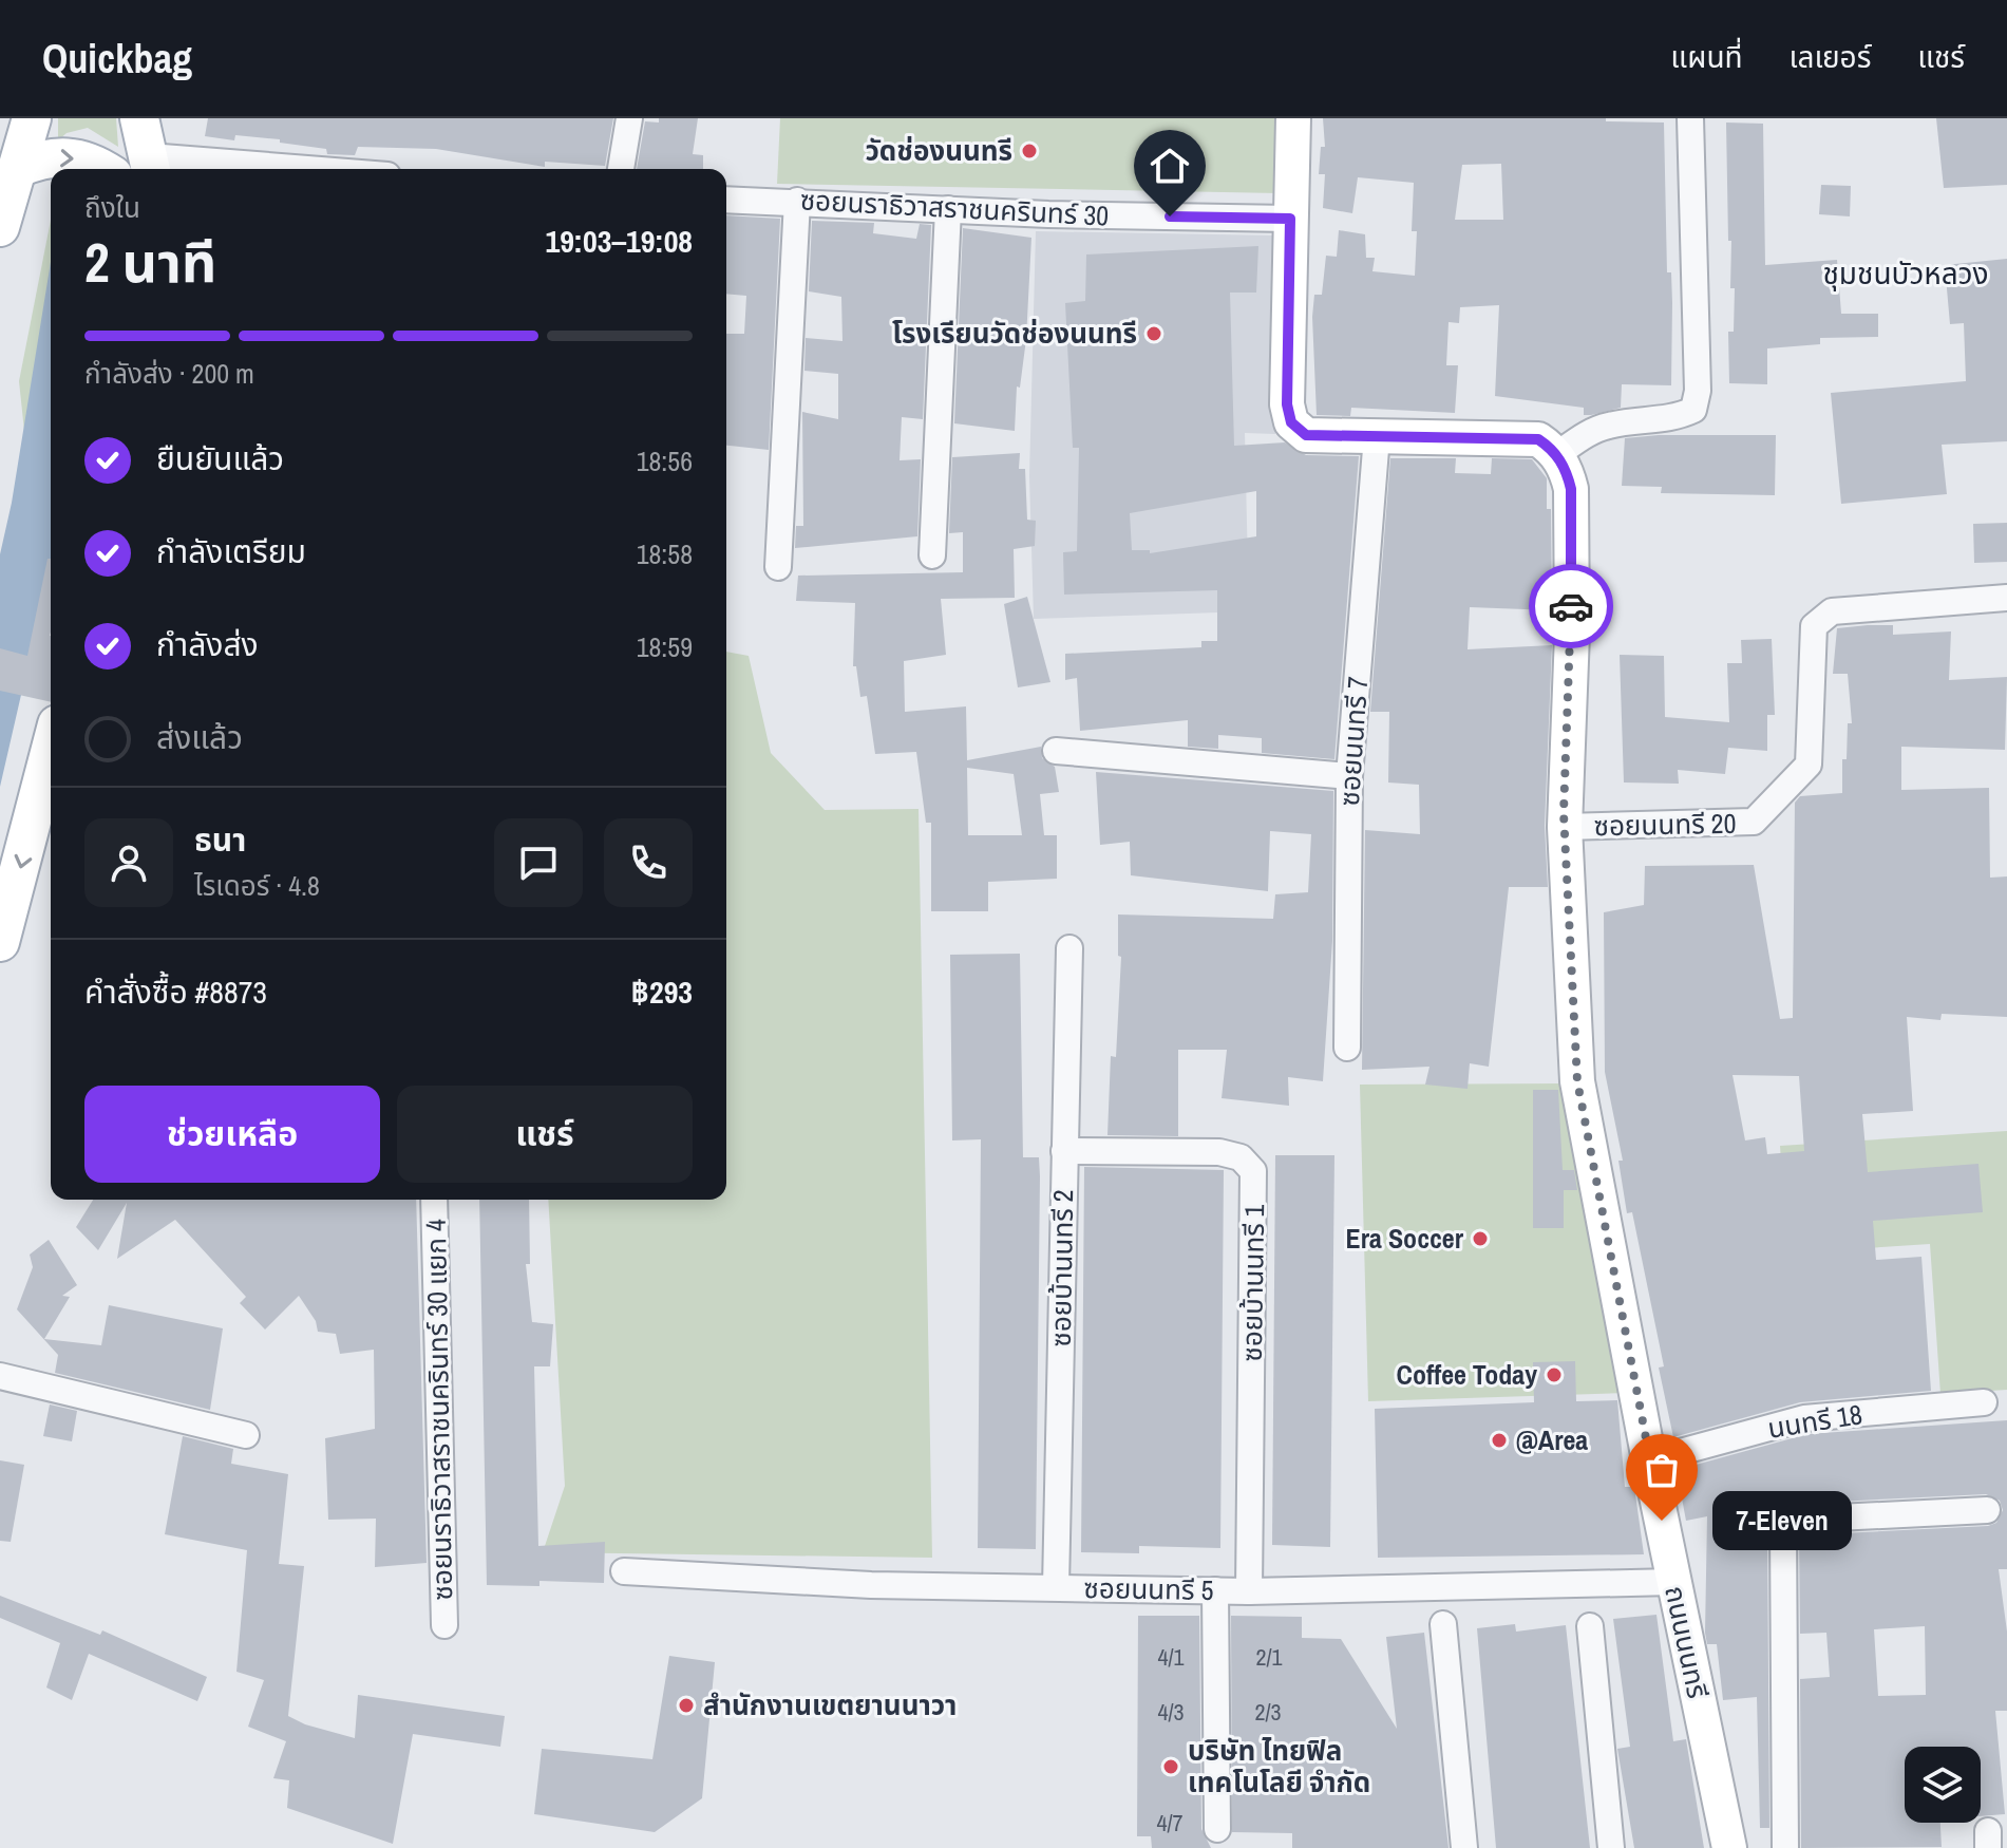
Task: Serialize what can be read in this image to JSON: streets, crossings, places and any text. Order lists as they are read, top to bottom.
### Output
{
  "streets": {
    "street": [
      "ซอยนราธิวาสราชนครินทร์ 30",
      "ซอยนนทรี 7",
      "ซอยนนทรี 20",
      "ซอยบ้านนทรี 2",
      "ซอยบ้านนทรี 1",
      "ซอยนราธิวาสราชนครินทร์ 30 แยก 4",
      "นนทรี 18",
      "ซอยนนทรี 5",
      "ถนนนนทรี"
    ]
  },
  "crossings": [
    ["ซอยนนทรี 20", "ถนนนนทรี"],
    ["ซอยบ้านนทรี 2", "ซอยบ้านนทรี 1"],
    ["ซอยบ้านนทรี 2", "ซอยนนทรี 5"],
    ["ซอยบ้านนทรี 1", "ซอยนนทรี 5"],
    ["นนทรี 18", "ถนนนนทรี"],
    ["ซอยนนทรี 5", "ถนนนนทรี"]
  ],
  "districts": ["ชุมชนบัวหลวง"],
  "places": [
    "วัดช่องนนทรี",
    "โรงเรียนวัดช่องนนทรี",
    "Era Soccer",
    "Coffee Today",
    "@Area",
    "7-Eleven",
    "สำนักงานเขตยานนาวา",
    "บริษัท ไทยฟิล เทคโนโลยี จำกัด"
  ],
  "house_numbers": [
    "4/1",
    "2/1",
    "4/3",
    "2/3",
    "4/7"
  ],
  "page": {
    "header": "Quickbag",
    "nav": ["แผนที่", "เลเยอร์", "แชร์"],
    "heading": ["2 นาที", "ถึงใน", "19:03–19:08"],
    "panel": [
      "ธนา",
      "ไรเดอร์ · 4.8",
      "คำสั่งซื้อ #8873",
      "฿293"
    ],
    "bar": "กำลังส่ง · 200 m",
    "list": [
      ["ยืนยันแล้ว", "18:56"],
      ["กำลังเตรียม", "18:58"],
      ["กำลังส่ง", "18:59"],
      "ส่งแล้ว"
    ],
    "buttons": ["ช่วยเหลือ", "แชร์"],
    "bubble": "7-Eleven"
  }
}
